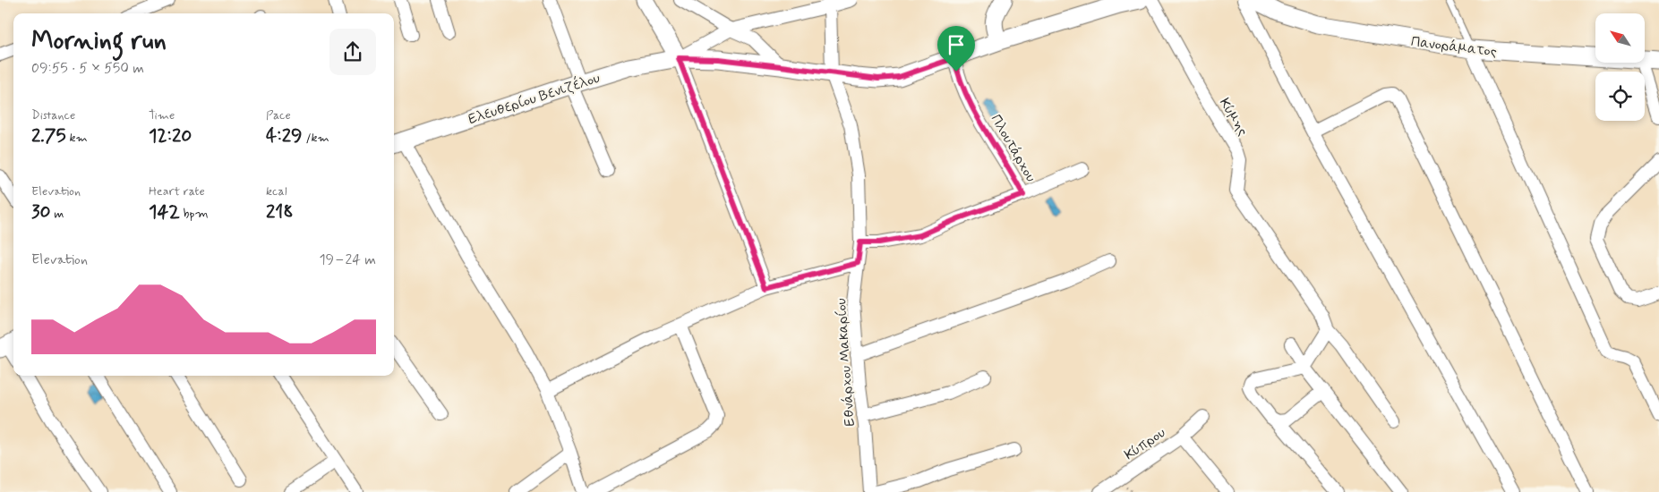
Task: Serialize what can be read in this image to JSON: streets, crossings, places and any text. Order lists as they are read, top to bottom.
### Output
{
  "streets": {
    "street": [
      "Πανοράματος",
      "Ελευθερίου Βενιζέλου",
      "Κύμης",
      "Πλουτάρχου",
      "Εθνάρχου Μακαρίου",
      "Κύπρου"
    ]
  },
  "crossings": [
    ["Ελευθερίου Βενιζέλου", "Πλουτάρχου"],
    ["Ελευθερίου Βενιζέλου", "Εθνάρχου Μακαρίου"],
    ["Πλουτάρχου", "Εθνάρχου Μακαρίου"]
  ],
  "north": "top left",
  "page": {
    "heading": ["Morning run", "09:55 · 5 × 550 m"],
    "stats": [
      ["Distance", "2.75 km"],
      ["Time", "12:20"],
      ["Pace", "4:29 /km"],
      ["Elevation", "30 m"],
      ["Heart rate", "142 bpm"],
      ["kcal", "218"]
    ],
    "chart": ["Elevation", "19–24 m"]
  }
}
